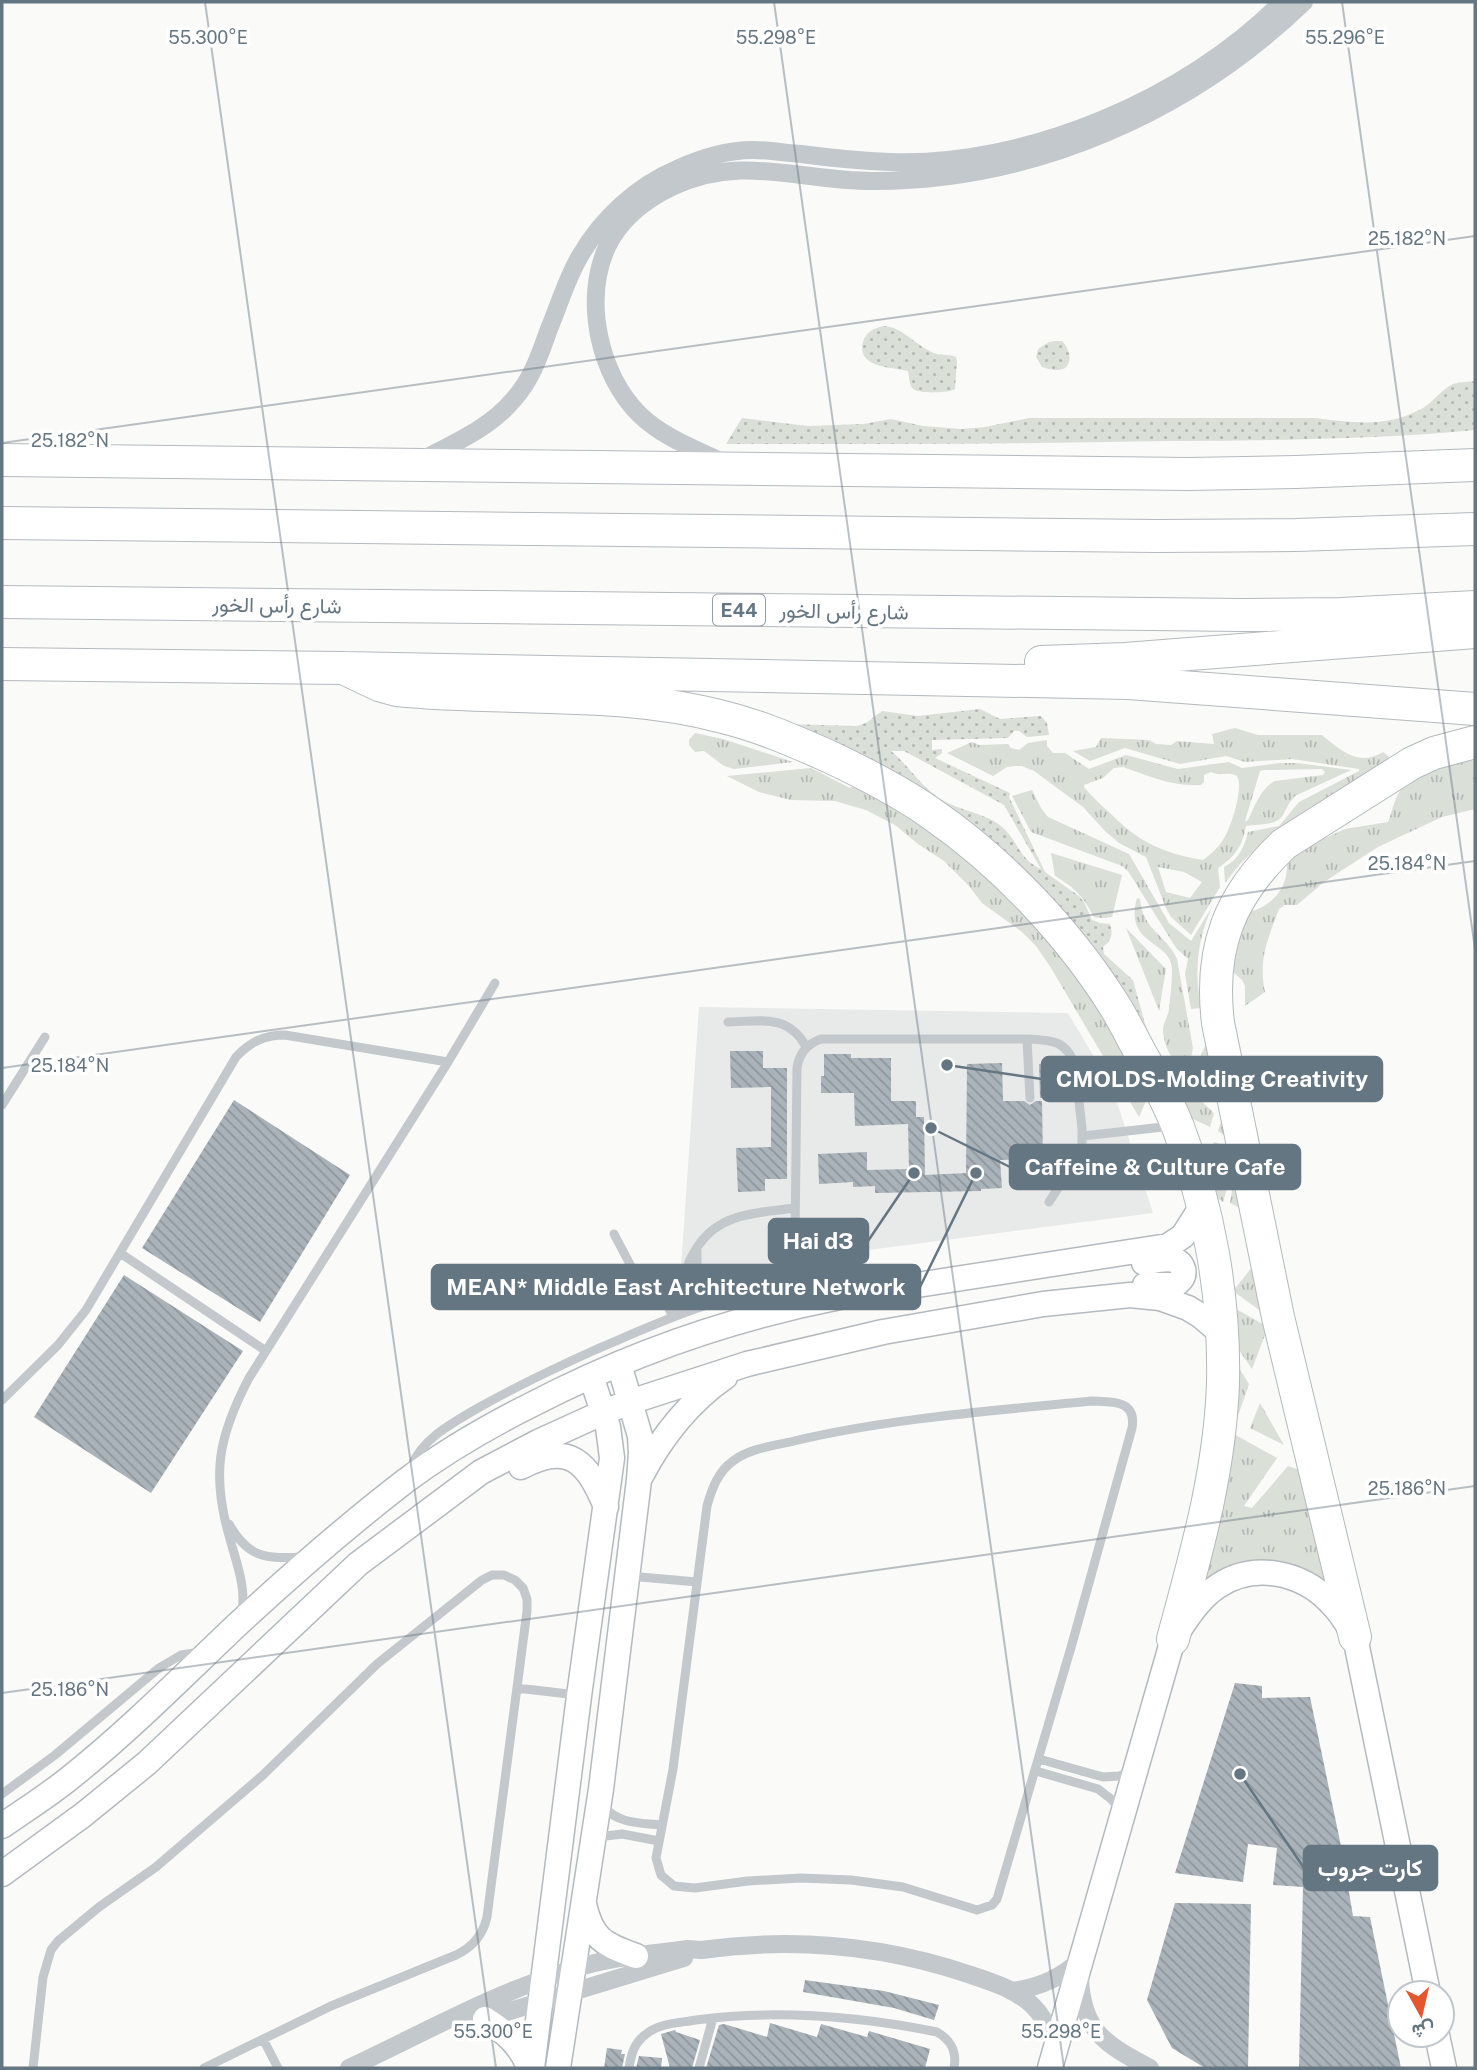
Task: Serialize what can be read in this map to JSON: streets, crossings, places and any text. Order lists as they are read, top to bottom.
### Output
{
  "streets": {
    "highway": ["شارع رأس الخور", "E44"]
  },
  "places": [
    "CMOLDS-Molding Creativity",
    "Caffeine & Culture Cafe",
    "Hai d3",
    "MEAN* Middle East Architecture Network",
    "كارت جروب"
  ],
  "north": "bottom",
  "coordinates": [
    "55.300°E",
    "55.298°E",
    "55.296°E",
    "25.182°N",
    "25.184°N",
    "25.186°N"
  ]
}
